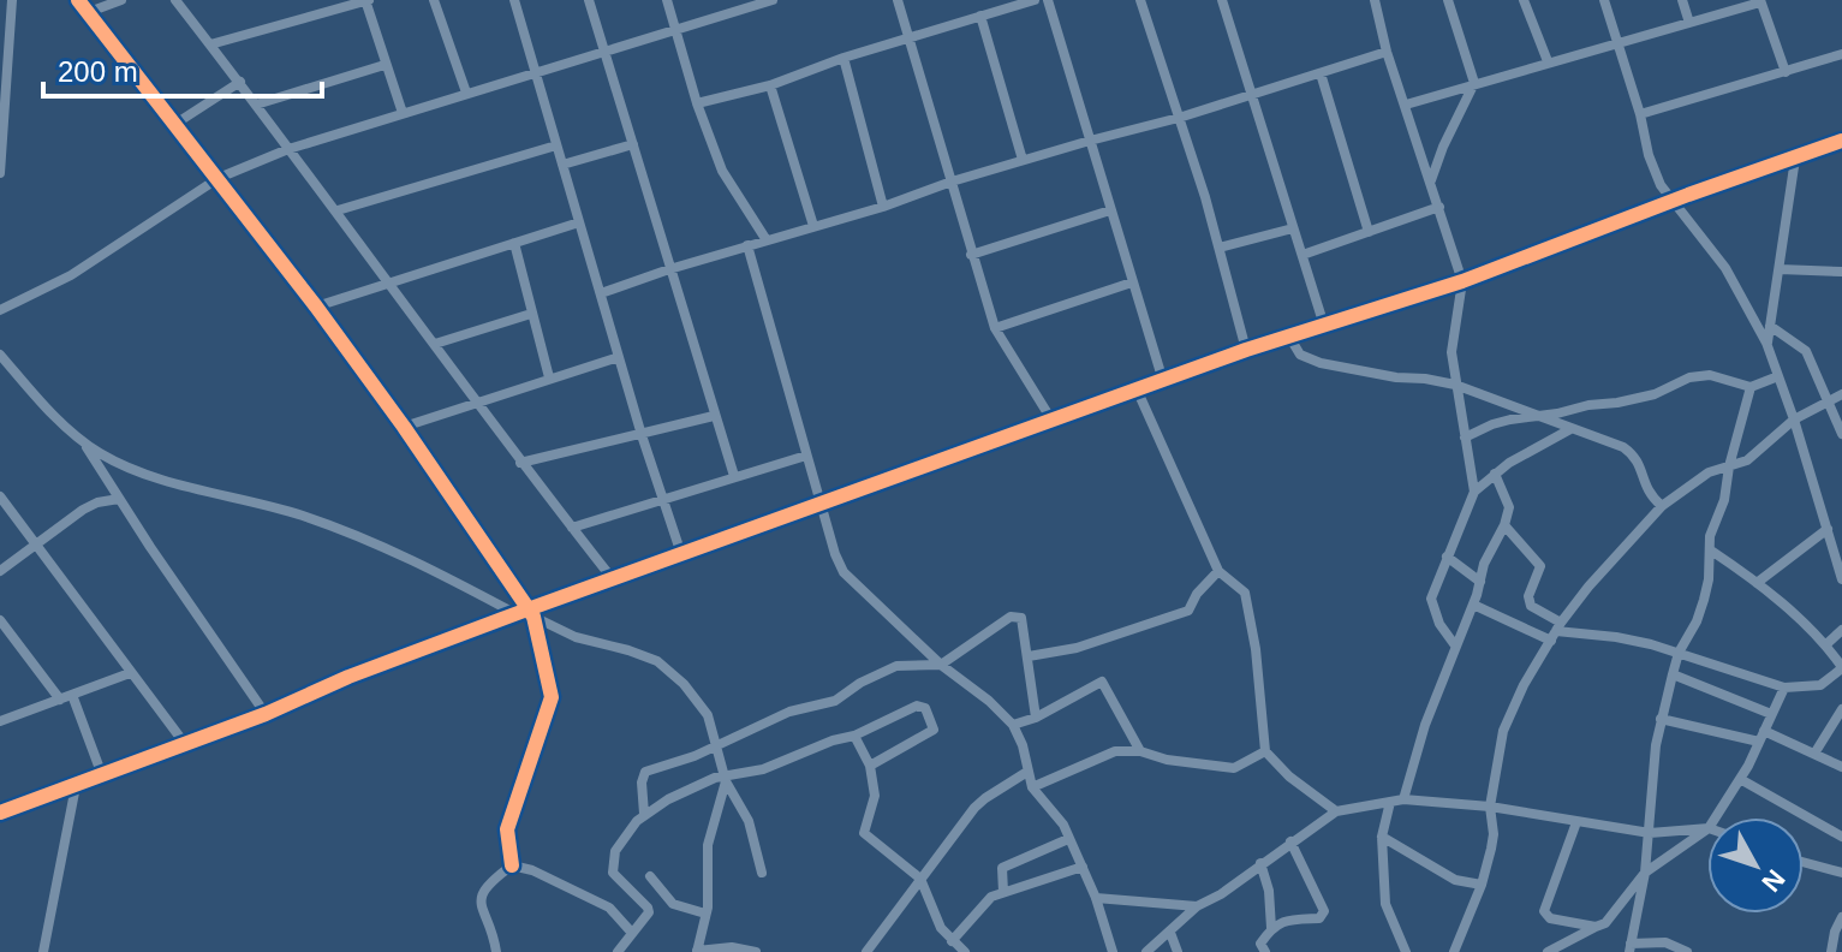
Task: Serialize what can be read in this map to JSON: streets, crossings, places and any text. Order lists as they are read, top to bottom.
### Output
{
  "scale_bar": "200 m",
  "north": "bottom right"
}
